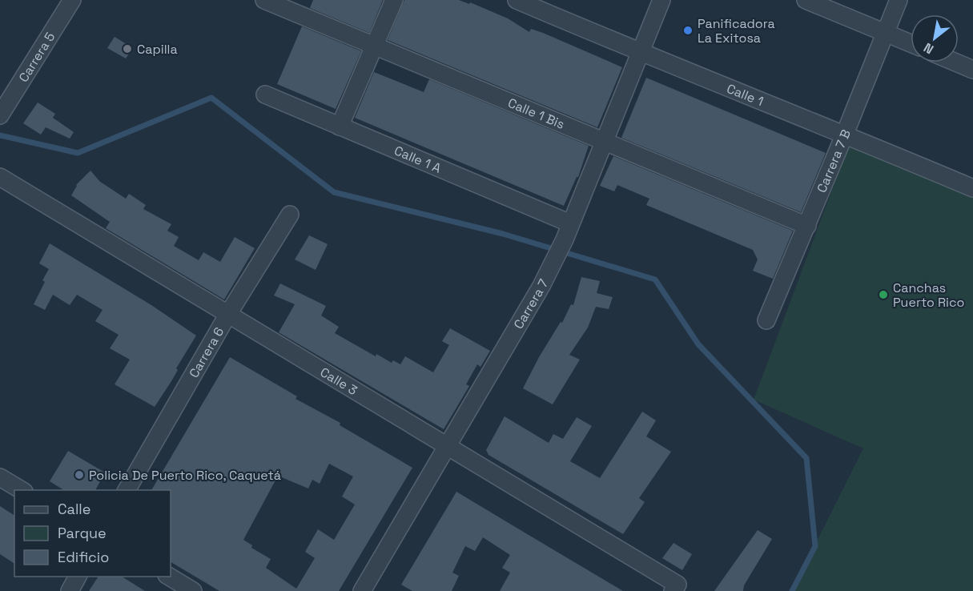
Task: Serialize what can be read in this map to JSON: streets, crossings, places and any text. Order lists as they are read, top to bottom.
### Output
{
  "streets": {
    "street": [
      "Carrera 5",
      "Calle 1",
      "Calle 1 Bis",
      "Calle 1 A",
      "Carrera 7 B",
      "Carrera 7",
      "Carrera 6",
      "Calle 3"
    ]
  },
  "crossings": [
    ["Calle 1", "Carrera 7 B"],
    ["Calle 1", "Carrera 7"],
    ["Calle 1 Bis", "Carrera 7 B"],
    ["Calle 1 Bis", "Carrera 7"],
    ["Calle 1 A", "Carrera 7"],
    ["Carrera 7", "Calle 3"],
    ["Carrera 6", "Calle 3"]
  ],
  "places": [
    "Panificadora La Exitosa",
    "Capilla",
    "Canchas Puerto Rico",
    "Policia De Puerto Rico, Caquetá"
  ],
  "legend": ["Calle", "Parque", "Edificio"],
  "north": "bottom left"
}
